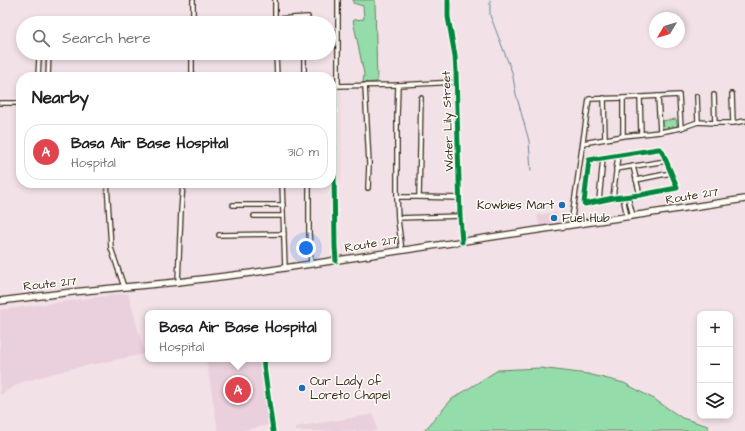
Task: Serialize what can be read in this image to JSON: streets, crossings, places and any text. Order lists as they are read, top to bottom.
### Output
{
  "streets": {
    "main road": ["Route 217"],
    "street": ["Water Lily Street"]
  },
  "crossings": [
    ["Water Lily Street", "Route 217"]
  ],
  "places": ["Kowbies Mart", "Fuel Hub", "Our Lady of Loreto Chapel"],
  "north": "bottom left",
  "page": {
    "search": "Search here",
    "heading": "Nearby",
    "list": [
      {
        "mark": "A",
        "name": "Basa Air Base Hospital",
        "note": "Hospital",
        "value": "310 m"
      }
    ],
    "popup": ["Basa Air Base Hospital", "Hospital"],
    "map_buttons": ["+", "−"],
    "pins": "A"
  }
}
